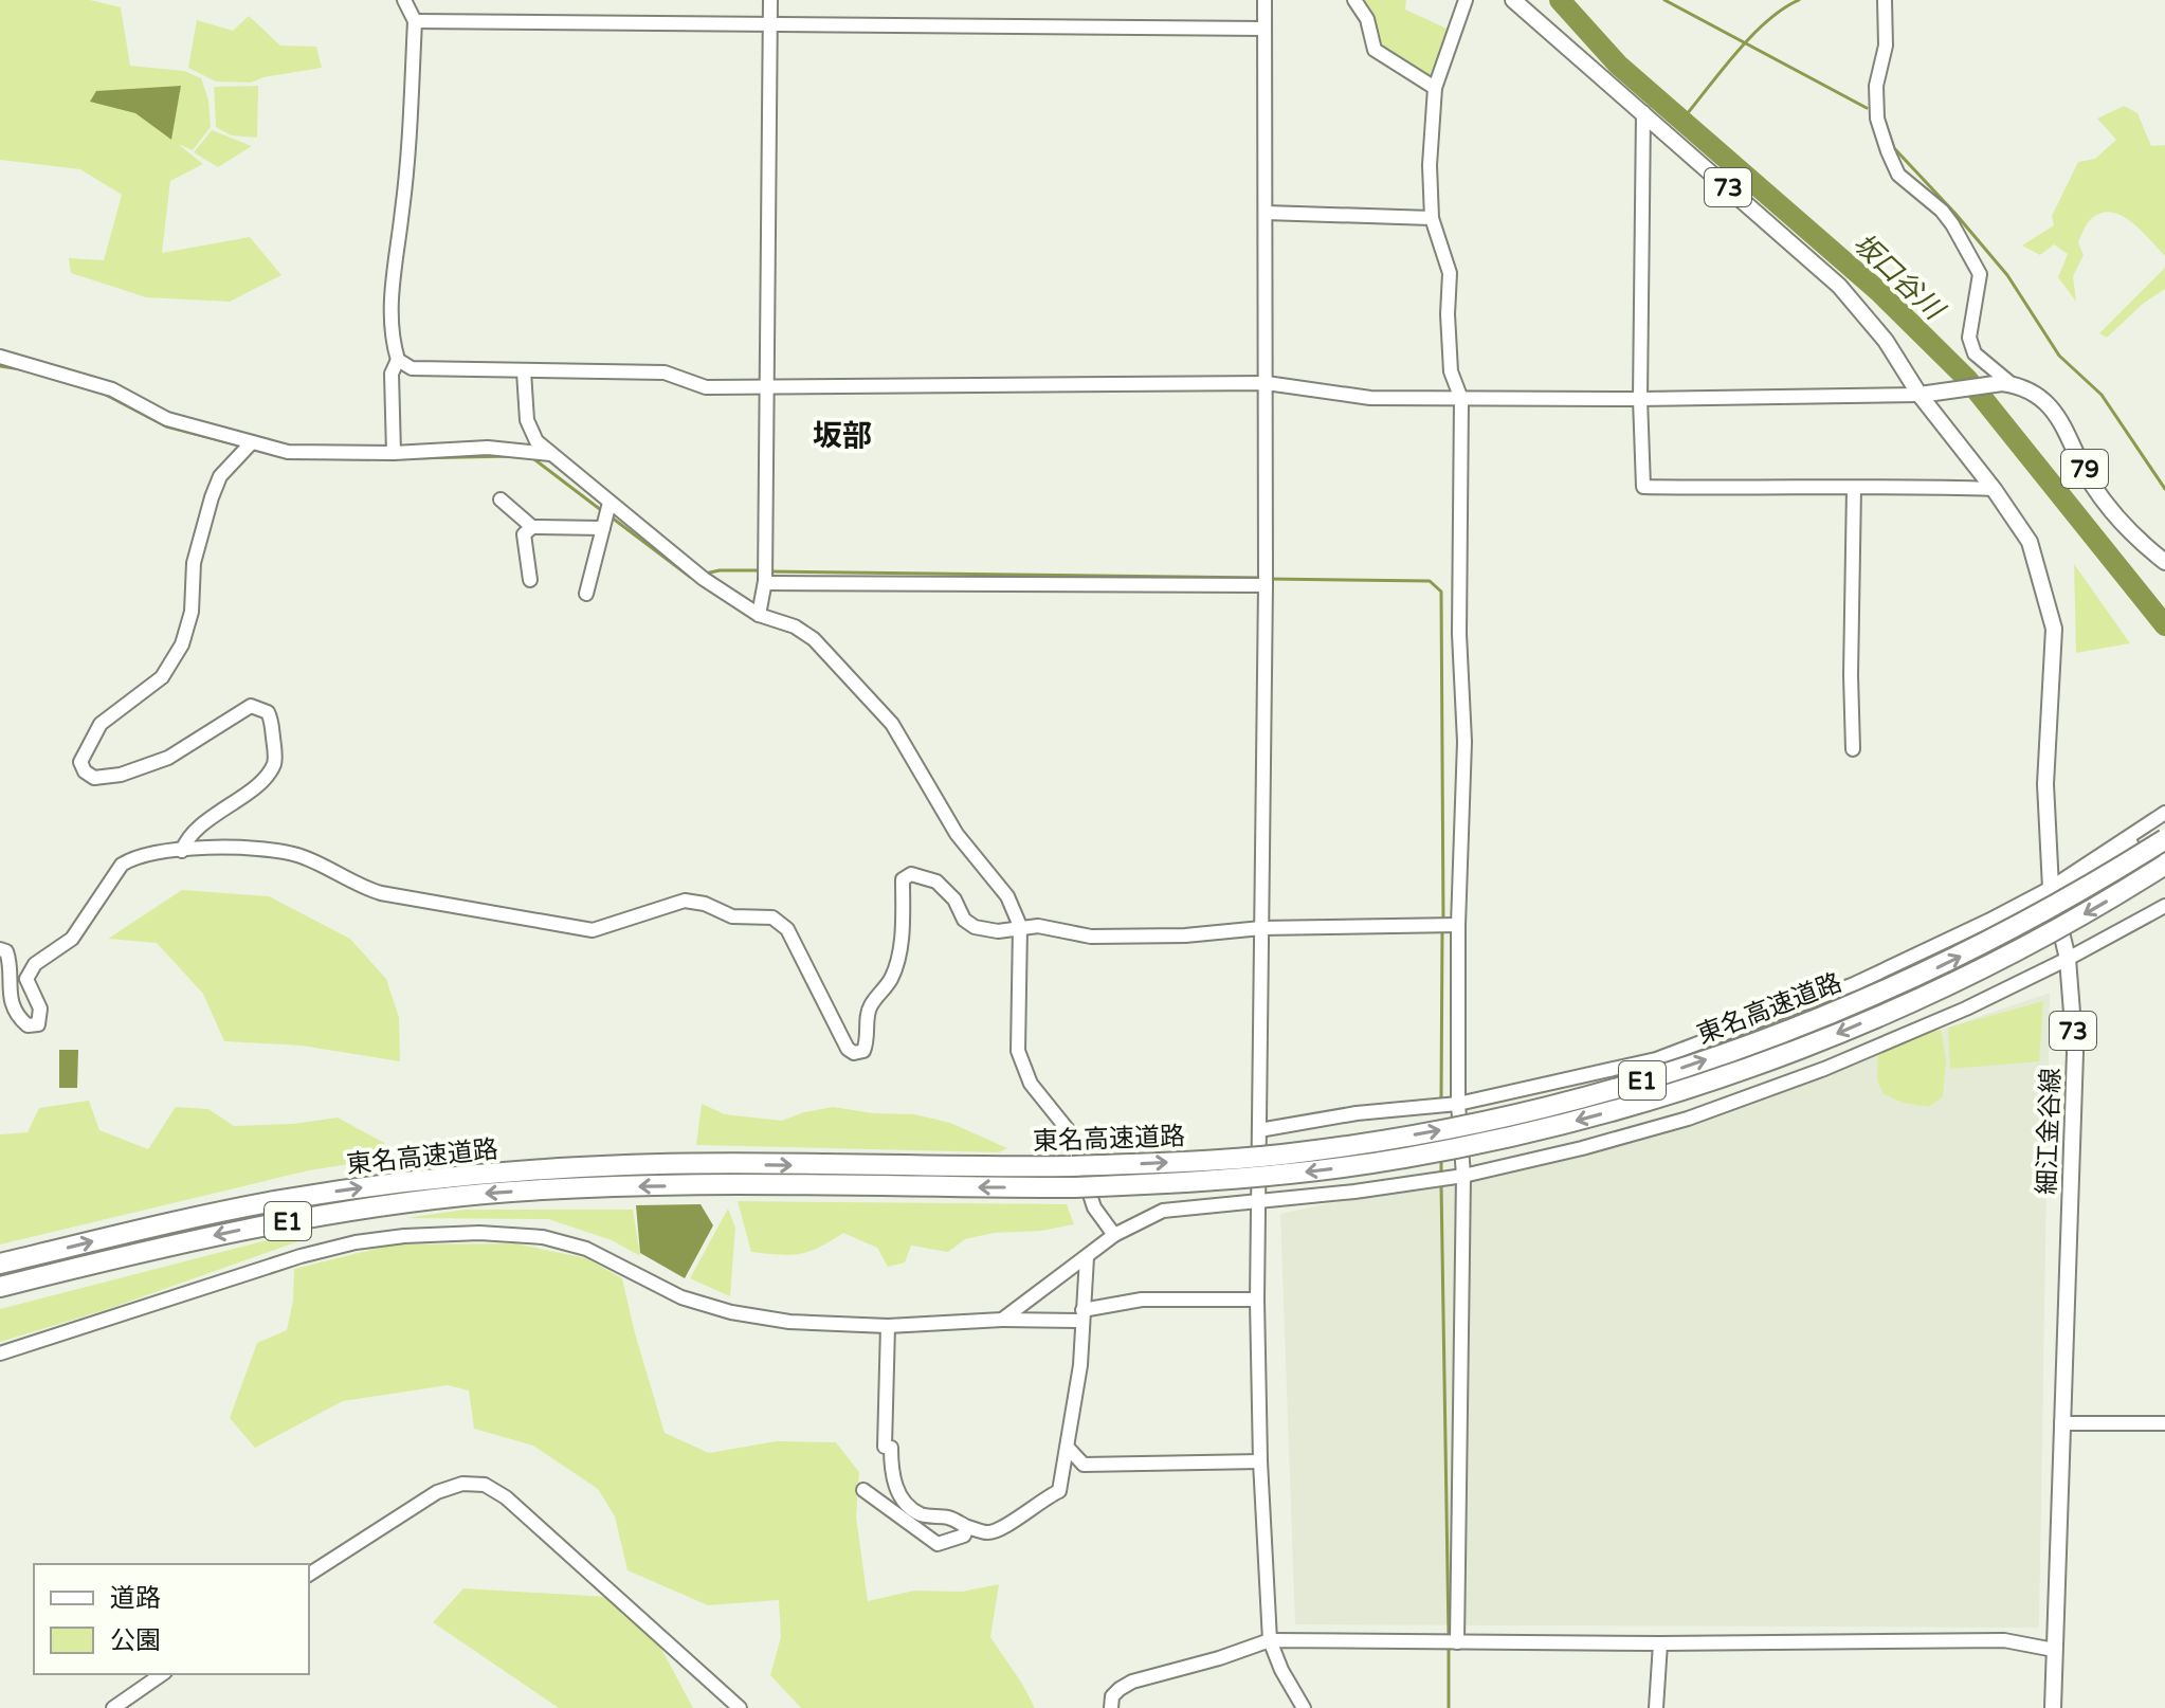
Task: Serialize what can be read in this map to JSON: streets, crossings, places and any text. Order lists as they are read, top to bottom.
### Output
{
  "streets": {
    "highway": ["東名高速道路", "E1"],
    "main road": ["73", "79", "細江金谷線"]
  },
  "crossings": [
    ["73", "細江金谷線"]
  ],
  "districts": ["坂部"],
  "water": ["坂口谷川"],
  "legend": ["道路", "公園"]
}
